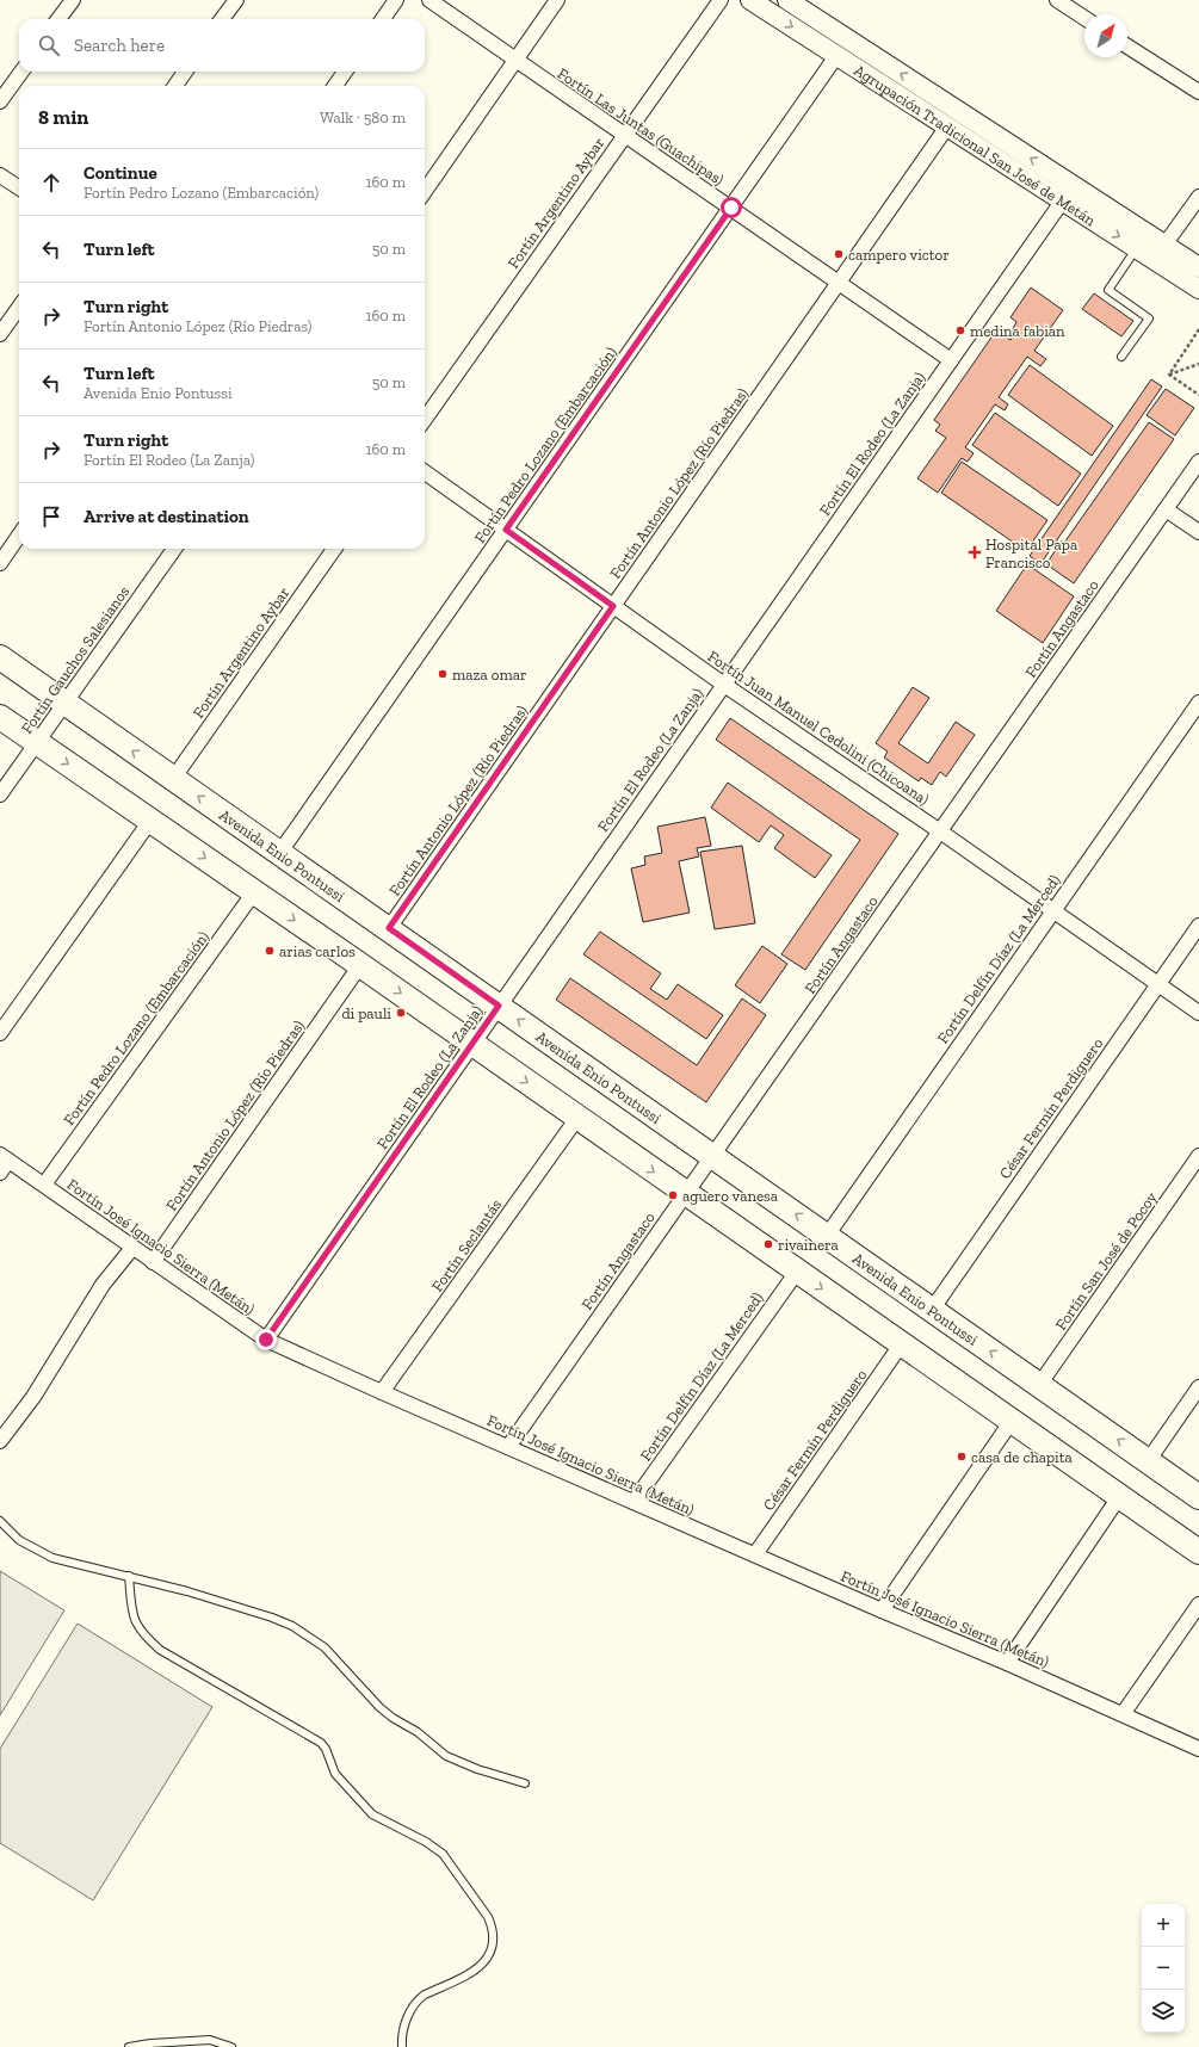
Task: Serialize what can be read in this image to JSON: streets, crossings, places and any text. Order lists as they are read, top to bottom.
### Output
{
  "streets": {
    "main road": ["Avenida Enio Pontussi"],
    "street": [
      "Fortín Las Juntas (Guachipas)",
      "Agrupación Tradicional San José de Metán",
      "Fortín Argentino Aybar",
      "Fortín El Rodeo (La Zanja)",
      "Fortín Pedro Lozano (Embarcación)",
      "Fortín Antonio López (Río Piedras)",
      "Fortín Angastaco",
      "Fortín Gauchos Salesianos",
      "Fortín Juan Manuel Cedolini (Chicoana)",
      "Fortín Delfín Díaz (La Merced)",
      "César Fermín Perdiguero",
      "Fortín Seclantás",
      "Fortín José Ignacio Sierra (Metán)",
      "Fortín San José de Pocoy"
    ]
  },
  "crossings": [
    ["Fortín Las Juntas (Guachipas)", "Fortín Argentino Aybar"],
    ["Fortín Las Juntas (Guachipas)", "Fortín El Rodeo (La Zanja)"],
    ["Fortín Las Juntas (Guachipas)", "Fortín Pedro Lozano (Embarcación)"],
    ["Fortín Las Juntas (Guachipas)", "Fortín Antonio López (Río Piedras)"],
    ["Agrupación Tradicional San José de Metán", "Fortín El Rodeo (La Zanja)"],
    ["Agrupación Tradicional San José de Metán", "Fortín Pedro Lozano (Embarcación)"],
    ["Agrupación Tradicional San José de Metán", "Fortín Antonio López (Río Piedras)"],
    ["Fortín Argentino Aybar", "Avenida Enio Pontussi"],
    ["Fortín El Rodeo (La Zanja)", "Fortín Juan Manuel Cedolini (Chicoana)"],
    ["Fortín El Rodeo (La Zanja)", "Avenida Enio Pontussi"],
    ["Fortín El Rodeo (La Zanja)", "Fortín José Ignacio Sierra (Metán)"],
    ["Fortín Pedro Lozano (Embarcación)", "Fortín Juan Manuel Cedolini (Chicoana)"],
    ["Fortín Pedro Lozano (Embarcación)", "Avenida Enio Pontussi"],
    ["Fortín Pedro Lozano (Embarcación)", "Fortín José Ignacio Sierra (Metán)"],
    ["Fortín Antonio López (Río Piedras)", "Fortín Juan Manuel Cedolini (Chicoana)"],
    ["Fortín Antonio López (Río Piedras)", "Avenida Enio Pontussi"],
    ["Fortín Antonio López (Río Piedras)", "Fortín José Ignacio Sierra (Metán)"],
    ["Fortín Angastaco", "Fortín Juan Manuel Cedolini (Chicoana)"],
    ["Fortín Angastaco", "Avenida Enio Pontussi"],
    ["Fortín Angastaco", "Fortín José Ignacio Sierra (Metán)"],
    ["Fortín Gauchos Salesianos", "Avenida Enio Pontussi"],
    ["Fortín Juan Manuel Cedolini (Chicoana)", "Fortín Delfín Díaz (La Merced)"],
    ["Fortín Juan Manuel Cedolini (Chicoana)", "César Fermín Perdiguero"],
    ["Avenida Enio Pontussi", "Fortín Delfín Díaz (La Merced)"],
    ["Avenida Enio Pontussi", "César Fermín Perdiguero"],
    ["Avenida Enio Pontussi", "Fortín San José de Pocoy"],
    ["Fortín Delfín Díaz (La Merced)", "Fortín José Ignacio Sierra (Metán)"],
    ["César Fermín Perdiguero", "Fortín José Ignacio Sierra (Metán)"],
    ["Fortín Seclantás", "Fortín José Ignacio Sierra (Metán)"]
  ],
  "places": {
    "other": [
      "campero victor",
      "medina fabian",
      "maza omar",
      "arias carlos",
      "di pauli",
      "aguero vanesa",
      "rivainera",
      "casa de chapita"
    ],
    "health": ["Hospital Papa Francisco"]
  },
  "north": "top right",
  "page": {
    "search": "Search here",
    "heading": ["8 min", "Walk · 580 m"],
    "list": [
      ["Continue", "Fortín Pedro Lozano (Embarcación)", "160 m"],
      ["Turn left", "50 m"],
      ["Turn right", "Fortín Antonio López (Río Piedras)", "160 m"],
      ["Turn left", "Avenida Enio Pontussi", "50 m"],
      ["Turn right", "Fortín El Rodeo (La Zanja)", "160 m"],
      "Arrive at destination"
    ],
    "map_buttons": ["+", "−"]
  }
}
